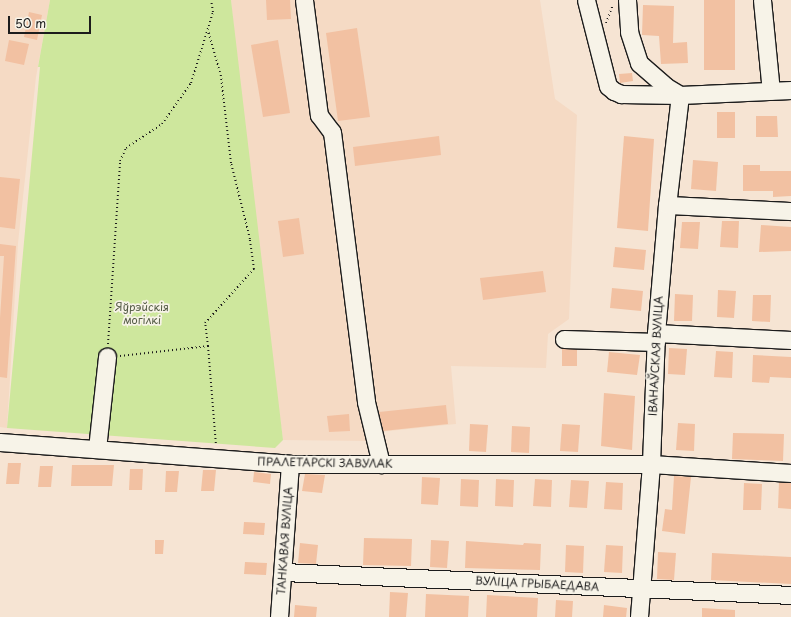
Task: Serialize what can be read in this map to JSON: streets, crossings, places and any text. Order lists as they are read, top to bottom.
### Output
{
  "streets": {
    "street": [
      "ІВАНАЎСКАЯ ВУЛІЦА",
      "ПРАЛЕТАРСКІ ЗАВУЛАК",
      "ТАНКАВАЯ ВУЛІЦА",
      "ВУЛІЦА ГРЫБАЕДАВА"
    ]
  },
  "crossings": [
    ["ІВАНАЎСКАЯ ВУЛІЦА", "ПРАЛЕТАРСКІ ЗАВУЛАК"],
    ["ІВАНАЎСКАЯ ВУЛІЦА", "ВУЛІЦА ГРЫБАЕДАВА"],
    ["ПРАЛЕТАРСКІ ЗАВУЛАК", "ТАНКАВАЯ ВУЛІЦА"],
    ["ТАНКАВАЯ ВУЛІЦА", "ВУЛІЦА ГРЫБАЕДАВА"]
  ],
  "parks": ["Яўрэйскія могілкі"],
  "scale_bar": "50 m"
}
